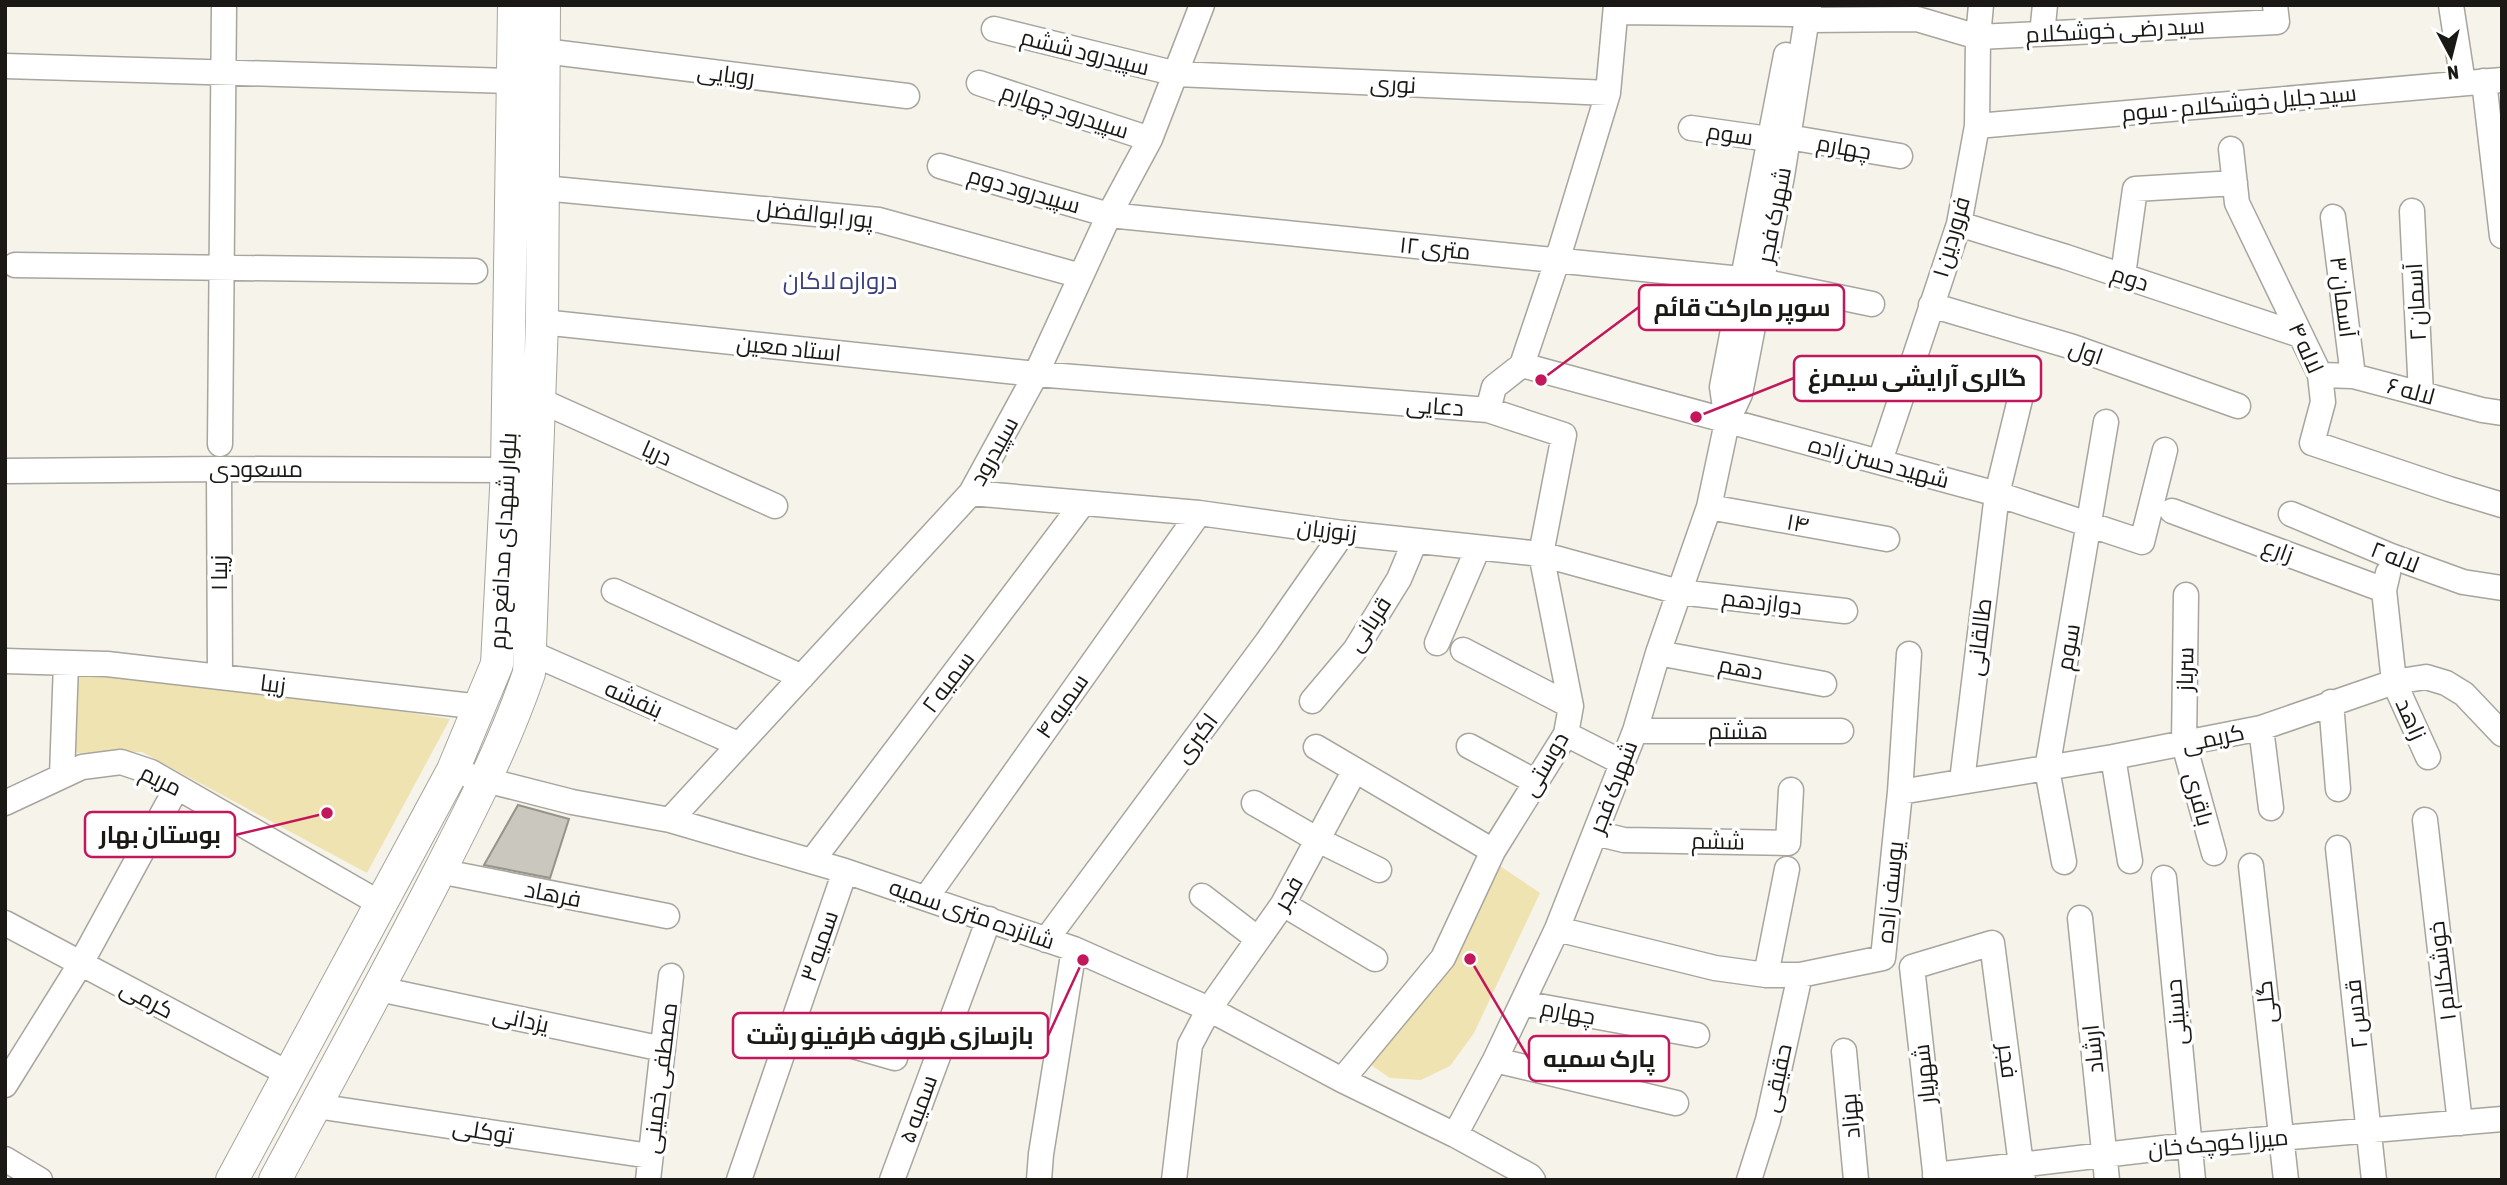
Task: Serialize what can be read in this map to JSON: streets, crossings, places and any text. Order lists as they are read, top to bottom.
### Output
{
  "streets": {
    "main road": ["بلوار شهدای مدافع حرم"],
    "street": [
      "سید رضی خوشکلام",
      "سپیدرود ششم",
      "رویایی",
      "نوری",
      "سید جلیل خوشکلام - سوم",
      "سپیدرود چهارم",
      "سوم",
      "چهارم",
      "سپیدرود دوم",
      "پور ابوالفضل",
      "شهرک فجر",
      "فروردین ۱",
      "۱۲ متری",
      "دوم",
      "آسمان ۳",
      "آسمان ۲",
      "استاد معین",
      "لاله ۴",
      "اول",
      "لاله ۶",
      "دعایی",
      "سپیدرود",
      "دریا",
      "شهید حسن زاده",
      "مسعودی",
      "۱۴",
      "زنوزیان",
      "زارع",
      "لاله ۲",
      "زیبا ۱",
      "دوازدهم",
      "قربانی",
      "طالقانی",
      "دهم",
      "سرباز",
      "سمیه ۲",
      "زیبا",
      "بنفشه",
      "سمیه ۴",
      "زاهد",
      "هشتم",
      "اکبری",
      "کریمی",
      "دوستی",
      "مریم",
      "باقری",
      "ششم",
      "یوسف زاده",
      "فجر",
      "فرهاد",
      "شانزده متری سمیه",
      "سمیه ۳",
      "خوشکلام ۱",
      "کرمی",
      "گلی",
      "حسینی",
      "قدس ۲",
      "یزدانی",
      "ارشاد",
      "شهریار",
      "مصطفی خمینی",
      "حقیقی",
      "سمیه ۵",
      "بهزاد",
      "توکلی",
      "میرزا کوچک خان"
    ]
  },
  "crossings": [
    ["سید رضی خوشکلام", "فروردین ۱"],
    ["سپیدرود ششم", "نوری"],
    ["سپیدرود ششم", "سپیدرود"],
    ["رویایی", "بلوار شهدای مدافع حرم"],
    ["نوری", "سپیدرود"],
    ["سید جلیل خوشکلام - سوم", "فروردین ۱"],
    ["سپیدرود چهارم", "سپیدرود"],
    ["سوم", "چهارم"],
    ["سوم", "شهرک فجر"],
    ["سوم", "شهید حسن زاده"],
    ["سوم", "کریمی"],
    ["چهارم", "شهرک فجر"],
    ["سپیدرود دوم", "۱۲ متری"],
    ["سپیدرود دوم", "سپیدرود"],
    ["پور ابوالفضل", "سپیدرود"],
    ["پور ابوالفضل", "بلوار شهدای مدافع حرم"],
    ["شهرک فجر", "۱۲ متری"],
    ["شهرک فجر", "شهید حسن زاده"],
    ["شهرک فجر", "۱۴"],
    ["شهرک فجر", "زنوزیان"],
    ["شهرک فجر", "دوازدهم"],
    ["شهرک فجر", "دهم"],
    ["شهرک فجر", "هشتم"],
    ["شهرک فجر", "ششم"],
    ["شهرک فجر", "یوسف زاده"],
    ["شهرک فجر", "شانزده متری سمیه"],
    ["فروردین ۱", "دوم"],
    ["فروردین ۱", "اول"],
    ["فروردین ۱", "شهید حسن زاده"],
    ["۱۲ متری", "سپیدرود"],
    ["دوم", "لاله ۴"],
    ["آسمان ۳", "لاله ۶"],
    ["آسمان ۲", "لاله ۶"],
    ["استاد معین", "دعایی"],
    ["استاد معین", "سپیدرود"],
    ["استاد معین", "بلوار شهدای مدافع حرم"],
    ["لاله ۴", "لاله ۶"],
    ["دعایی", "سپیدرود"],
    ["دعایی", "شهید حسن زاده"],
    ["دعایی", "دوستی"],
    ["سپیدرود", "زنوزیان"],
    ["سپیدرود", "بنفشه"],
    ["سپیدرود", "شانزده متری سمیه"],
    ["دریا", "بلوار شهدای مدافع حرم"],
    ["شهید حسن زاده", "طالقانی"],
    ["مسعودی", "بلوار شهدای مدافع حرم"],
    ["مسعودی", "زیبا ۱"],
    ["زنوزیان", "دوازدهم"],
    ["زنوزیان", "قربانی"],
    ["زنوزیان", "سمیه ۲"],
    ["زنوزیان", "سمیه ۴"],
    ["زنوزیان", "اکبری"],
    ["زنوزیان", "دوستی"],
    ["بلوار شهدای مدافع حرم", "زیبا"],
    ["بلوار شهدای مدافع حرم", "بنفشه"],
    ["بلوار شهدای مدافع حرم", "مریم"],
    ["بلوار شهدای مدافع حرم", "فرهاد"],
    ["بلوار شهدای مدافع حرم", "شانزده متری سمیه"],
    ["بلوار شهدای مدافع حرم", "کرمی"],
    ["بلوار شهدای مدافع حرم", "یزدانی"],
    ["بلوار شهدای مدافع حرم", "توکلی"],
    ["زارع", "زاهد"],
    ["لاله ۲", "زاهد"],
    ["زیبا ۱", "زیبا"],
    ["طالقانی", "کریمی"],
    ["سرباز", "کریمی"],
    ["سرباز", "باقری"],
    ["سمیه ۲", "شانزده متری سمیه"],
    ["سمیه ۴", "شانزده متری سمیه"],
    ["زاهد", "کریمی"],
    ["اکبری", "شانزده متری سمیه"],
    ["کریمی", "باقری"],
    ["کریمی", "یوسف زاده"],
    ["دوستی", "شانزده متری سمیه"],
    ["یوسف زاده", "حقیقی"],
    ["فجر", "شانزده متری سمیه"],
    ["فجر", "شهریار"],
    ["فجر", "میرزا کوچک خان"],
    ["شانزده متری سمیه", "سمیه ۳"],
    ["شانزده متری سمیه", "سمیه ۵"],
    ["خوشکلام ۱", "میرزا کوچک خان"],
    ["گلی", "میرزا کوچک خان"],
    ["حسینی", "میرزا کوچک خان"],
    ["قدس ۲", "میرزا کوچک خان"],
    ["یزدانی", "مصطفی خمینی"],
    ["ارشاد", "میرزا کوچک خان"],
    ["شهریار", "میرزا کوچک خان"],
    ["مصطفی خمینی", "توکلی"]
  ],
  "districts": ["دروازه لاکان"],
  "places": [
    "سوپر مارکت قائم",
    "گالری آرایشی سیمرغ",
    "بوستان بهار",
    "پارک سمیه",
    "بازسازی ظروف ظرفینو رشت"
  ],
  "north": "bottom"
}
